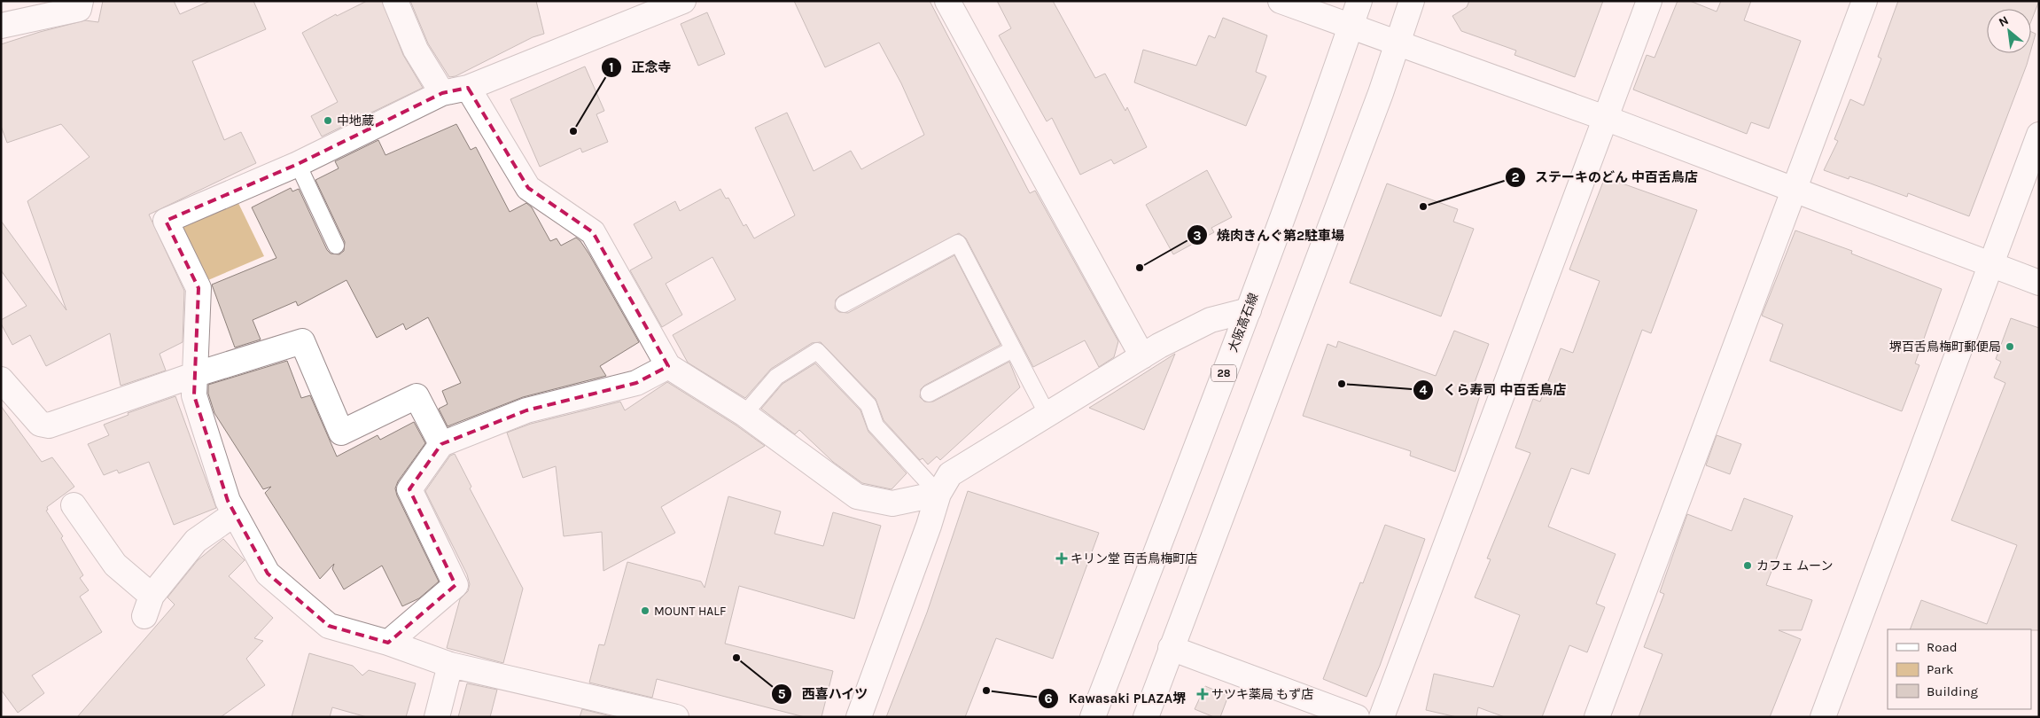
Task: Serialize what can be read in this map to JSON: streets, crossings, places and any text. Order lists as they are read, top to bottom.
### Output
{
  "streets": {
    "street": ["大阪高石線", "28"]
  },
  "places": {
    "other": [
      "中地蔵",
      "正念寺",
      "ステーキのどん 中百舌鳥店",
      "焼肉きんぐ第2駐車場",
      "堺百舌鳥梅町郵便局",
      "くら寿司 中百舌鳥店",
      "カフェ ムーン",
      "MOUNT HALF",
      "西喜ハイツ",
      "Kawasaki PLAZA堺"
    ],
    "health": ["キリン堂 百舌鳥梅町店", "サツキ薬局 もず店"]
  },
  "legend": ["Road", "Park", "Building"],
  "north": "top left"
}
